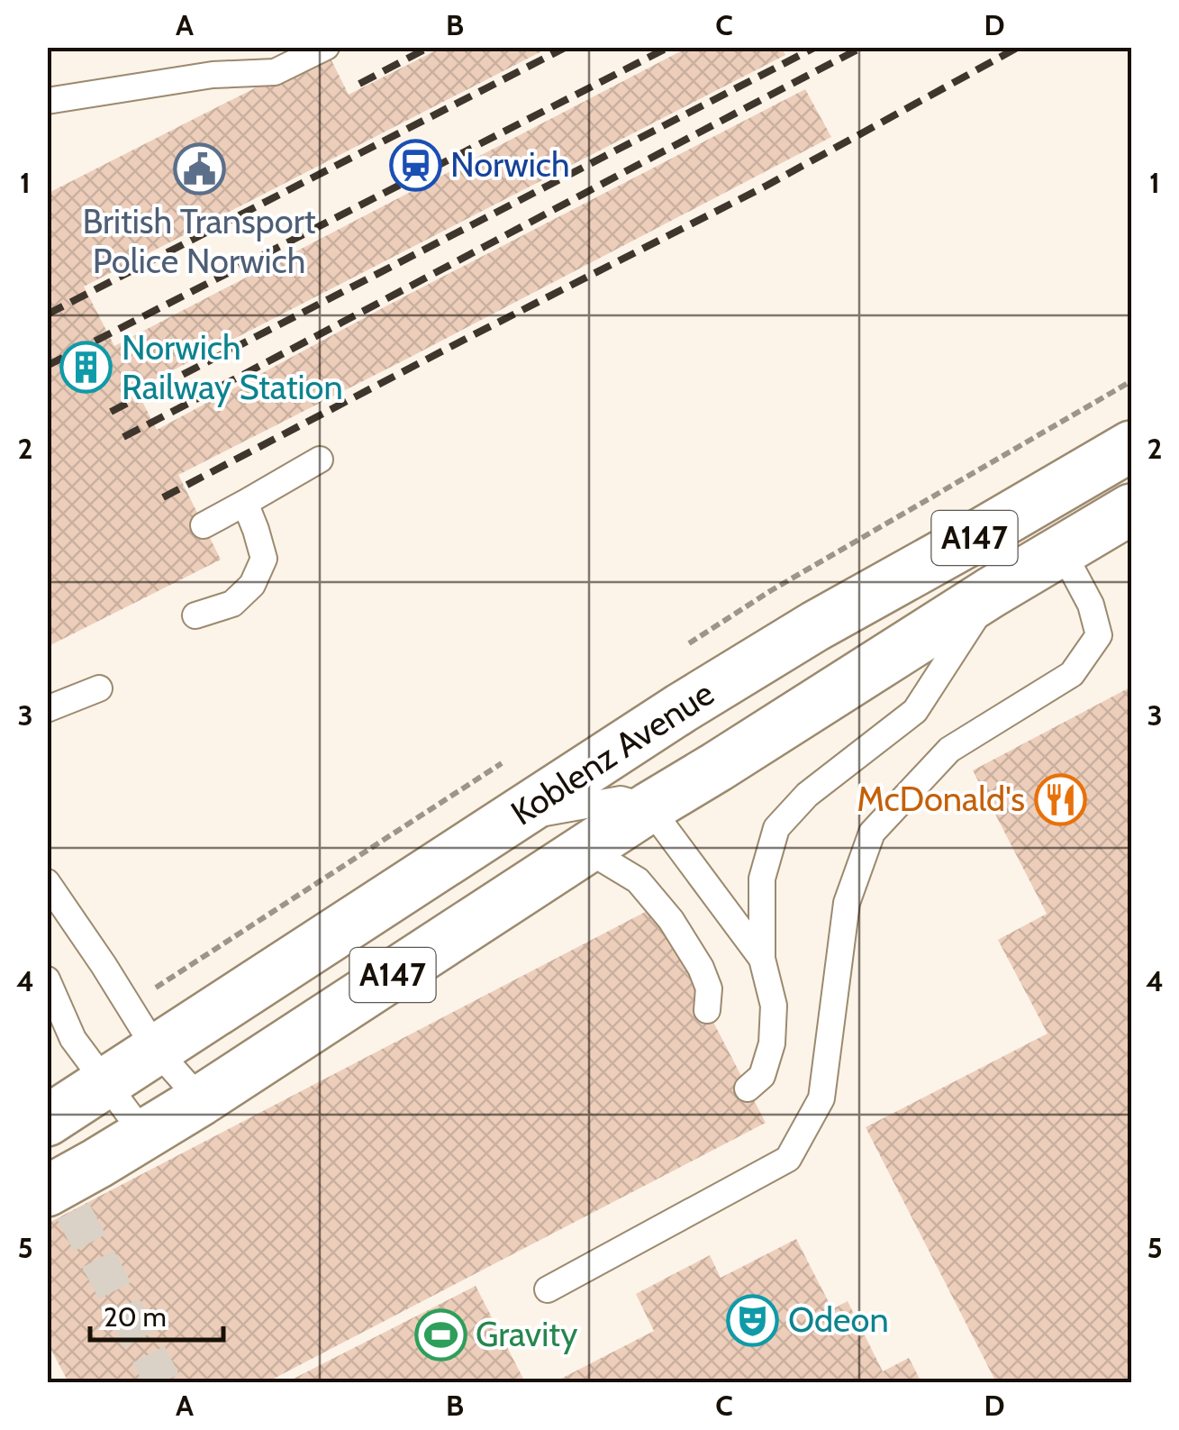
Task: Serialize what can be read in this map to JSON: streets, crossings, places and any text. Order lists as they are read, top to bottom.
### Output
{
  "streets": {
    "main road": ["A147", "Koblenz Avenue"]
  },
  "crossings": [
    ["A147", "Koblenz Avenue"]
  ],
  "places": {
    "station": ["Norwich"],
    "public building": ["British Transport Police Norwich"],
    "building": ["Norwich Railway Station"],
    "restaurant": ["McDonald's"],
    "theatre": ["Odeon"],
    "sports": ["Gravity"]
  },
  "scale_bar": "20 m",
  "grid": {
    "columns": [
      "A",
      "B",
      "C",
      "D"
    ],
    "rows": [
      "1",
      "2",
      "3",
      "4",
      "5"
    ]
  }
}
